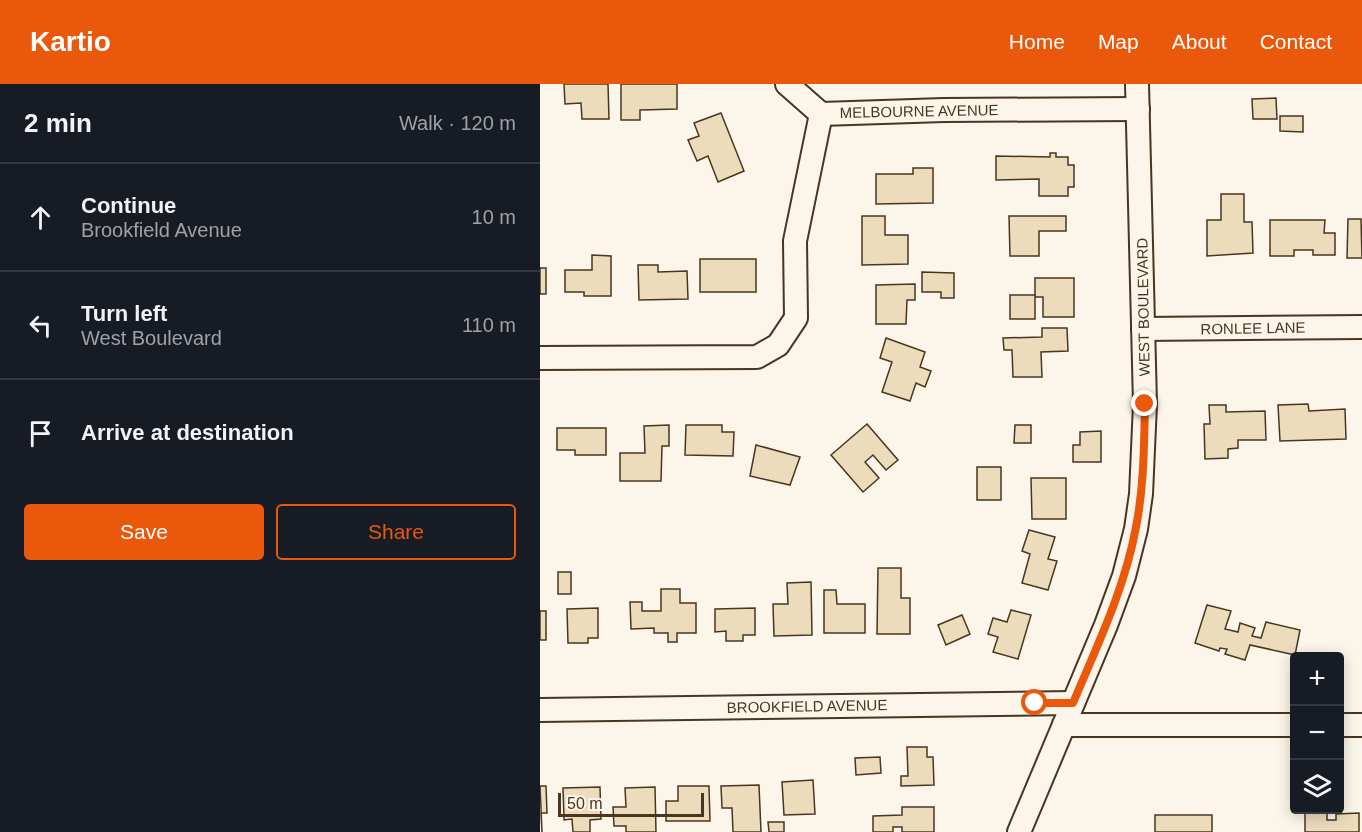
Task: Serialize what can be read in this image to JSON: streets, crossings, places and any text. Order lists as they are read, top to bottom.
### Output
{
  "streets": {
    "street": [
      "MELBOURNE AVENUE",
      "WEST BOULEVARD",
      "RONLEE LANE",
      "BROOKFIELD AVENUE"
    ]
  },
  "crossings": [
    ["MELBOURNE AVENUE", "WEST BOULEVARD"],
    ["WEST BOULEVARD", "RONLEE LANE"],
    ["WEST BOULEVARD", "BROOKFIELD AVENUE"]
  ],
  "scale_bar": "50 m",
  "page": {
    "header": "Kartio",
    "nav": [
      "Home",
      "Map",
      "About",
      "Contact"
    ],
    "heading": ["2 min", "Walk · 120 m"],
    "list": [
      ["Continue", "Brookfield Avenue", "10 m"],
      ["Turn left", "West Boulevard", "110 m"],
      "Arrive at destination"
    ],
    "buttons": ["Save", "Share"],
    "map_buttons": ["+", "−"],
    "scale": "50 m"
  }
}
